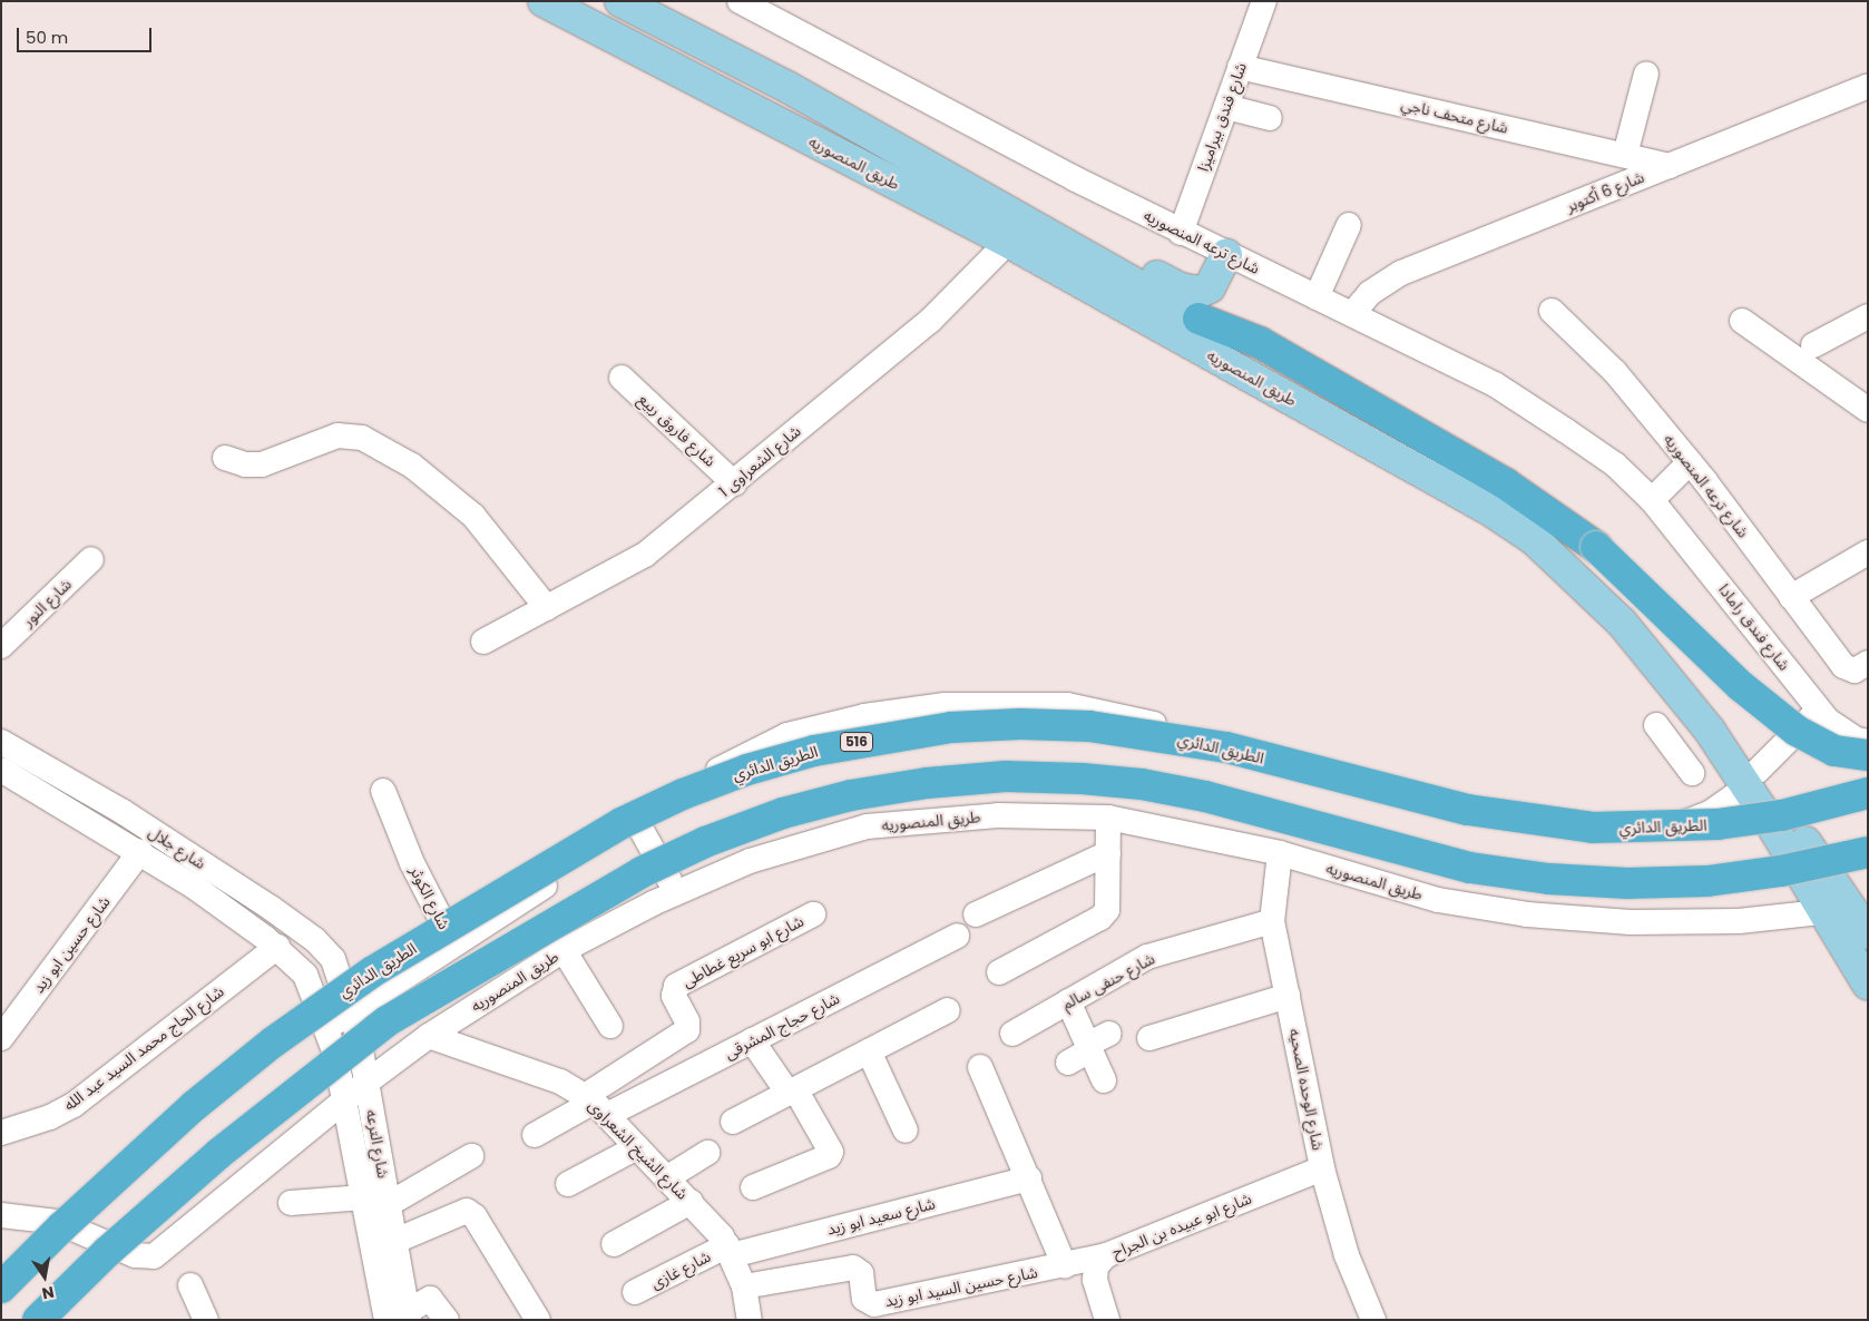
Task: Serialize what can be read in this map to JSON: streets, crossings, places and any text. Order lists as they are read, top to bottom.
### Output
{
  "streets": {
    "highway": ["516", "الطريق الدائري"],
    "main road": ["طريق المنصوريه"],
    "street": [
      "شارع متحف ناجي",
      "شارع فندق بيراميزا",
      "شارع 6 أكتوبر",
      "شارع ترعه المنصوريه",
      "شارع فاروق ربيع",
      "شارع الشعراوى 1",
      "شارع النور",
      "شارع فندق رامادا",
      "شارع جلال",
      "شارع الكوثر",
      "شارع حسين ابو زيد",
      "شارع ابو سريع غطاطى",
      "شارع حنفى سالم",
      "شارع حجاج المشرقى",
      "شارع الحاج محمد السيد عبد الله",
      "شارع الوحده الصحيه",
      "شارع الترعه",
      "شارع الشيخ الشعراوى",
      "شارع سعيد ابو زيد",
      "شارع ابو عبيده بن الجراح",
      "شارع غازى",
      "شارع حسين السيد ابو زيد"
    ]
  },
  "crossings": [
    ["شارع متحف ناجي", "شارع فندق بيراميزا"],
    ["شارع متحف ناجي", "شارع 6 أكتوبر"],
    ["شارع فندق بيراميزا", "شارع ترعه المنصوريه"],
    ["طريق المنصوريه", "شارع الشعراوى 1"],
    ["طريق المنصوريه", "شارع الكوثر"],
    ["طريق المنصوريه", "شارع الوحده الصحيه"],
    ["طريق المنصوريه", "شارع الترعه"],
    ["طريق المنصوريه", "شارع الشيخ الشعراوى"],
    ["شارع 6 أكتوبر", "شارع ترعه المنصوريه"],
    ["شارع ترعه المنصوريه", "شارع فندق رامادا"],
    ["شارع فاروق ربيع", "شارع الشعراوى 1"],
    ["شارع جلال", "شارع حسين ابو زيد"],
    ["شارع جلال", "شارع الحاج محمد السيد عبد الله"],
    ["شارع جلال", "شارع الترعه"],
    ["شارع ابو سريع غطاطى", "شارع حجاج المشرقى"],
    ["شارع ابو سريع غطاطى", "شارع الشيخ الشعراوى"],
    ["شارع حنفى سالم", "شارع الوحده الصحيه"],
    ["شارع حجاج المشرقى", "شارع الشيخ الشعراوى"],
    ["شارع الوحده الصحيه", "شارع ابو عبيده بن الجراح"],
    ["شارع الشيخ الشعراوى", "شارع سعيد ابو زيد"],
    ["شارع الشيخ الشعراوى", "شارع غازى"],
    ["شارع الشيخ الشعراوى", "شارع حسين السيد ابو زيد"],
    ["شارع سعيد ابو زيد", "شارع غازى"],
    ["شارع ابو عبيده بن الجراح", "شارع حسين السيد ابو زيد"]
  ],
  "scale_bar": "50 m",
  "north": "bottom"
}
